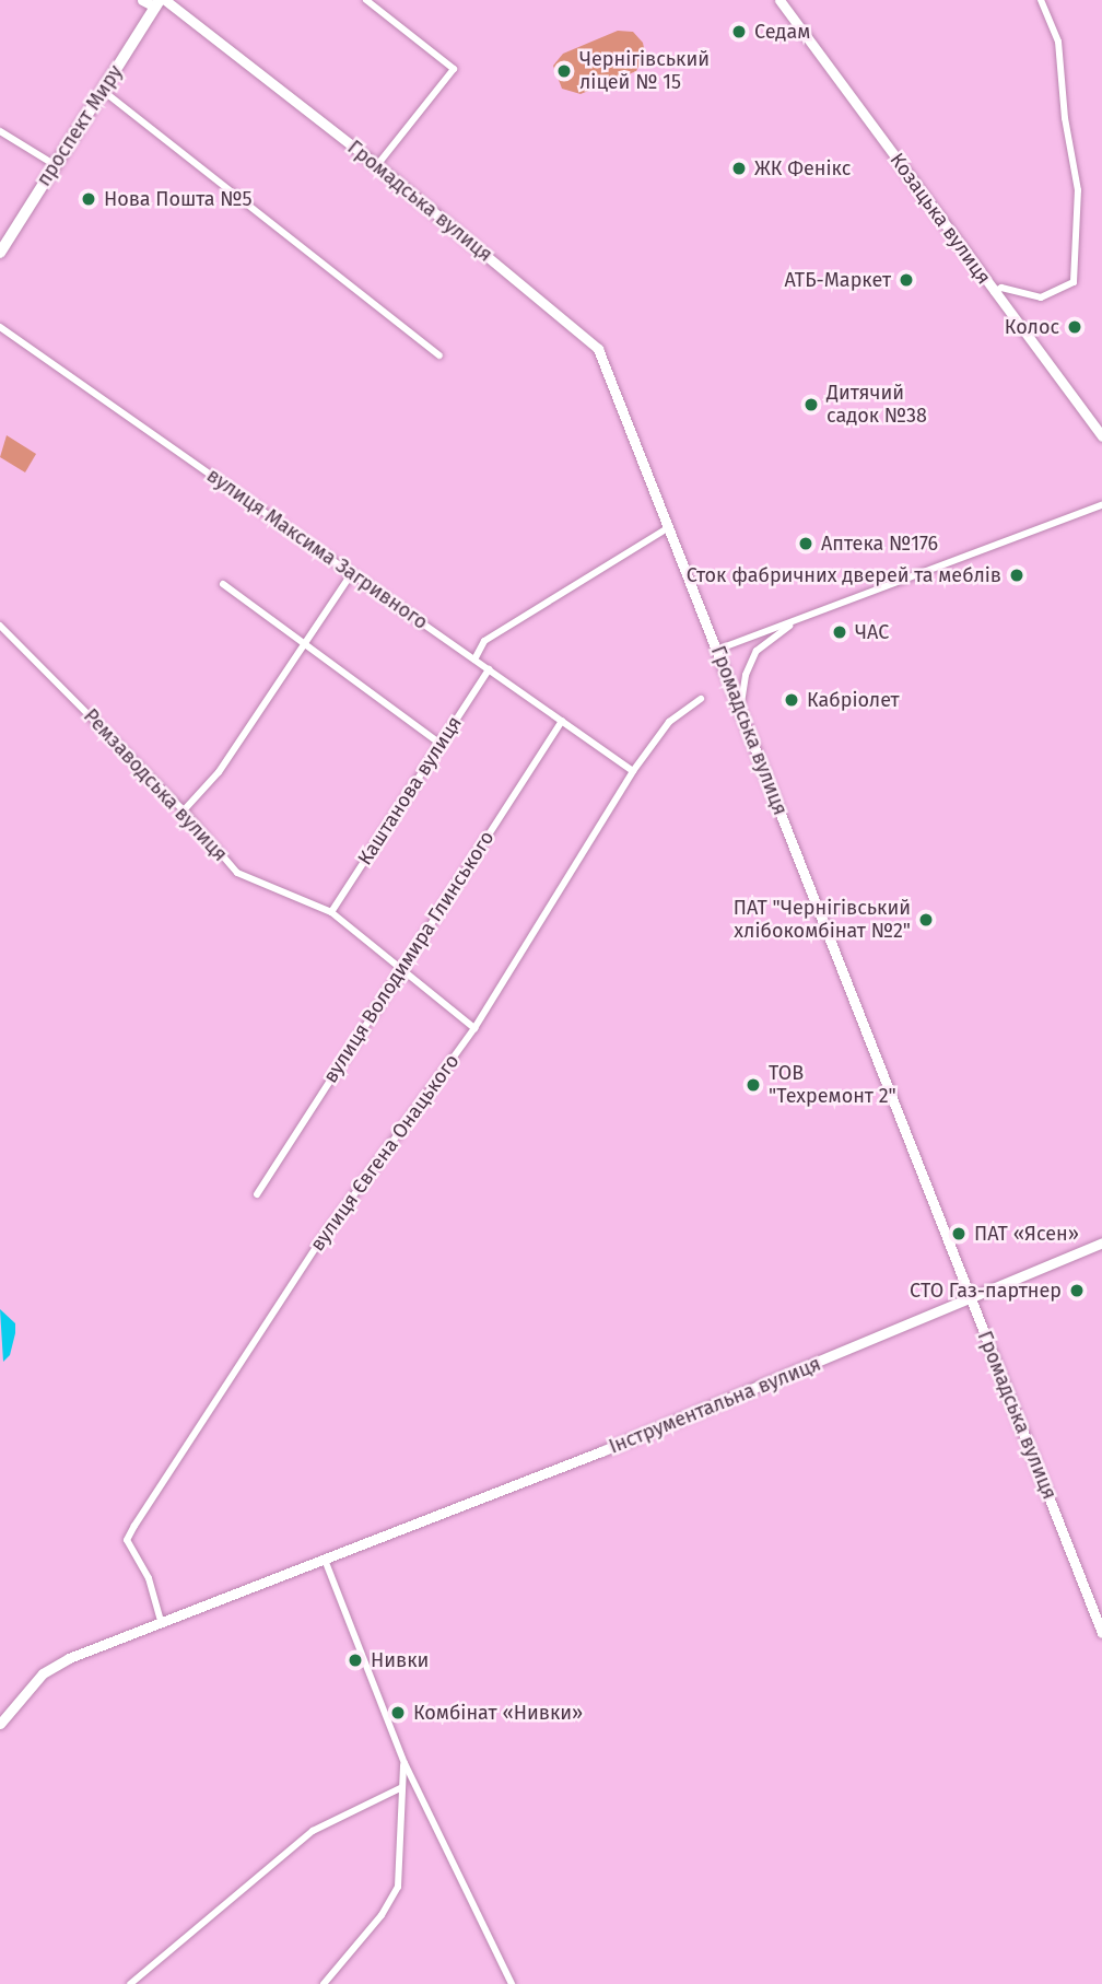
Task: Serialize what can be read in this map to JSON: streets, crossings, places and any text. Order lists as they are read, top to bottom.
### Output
{
  "streets": {
    "main road": ["проспект Миру"],
    "street": [
      "Громадська вулиця",
      "Козацька вулиця",
      "вулиця Максима Загривного",
      "Ремзаводська вулиця",
      "Каштанова вулиця",
      "вулиця Володимира Глинського",
      "вулиця Євгена Онацького",
      "Інструментальна вулиця"
    ]
  },
  "crossings": [
    ["проспект Миру", "Громадська вулиця"],
    ["Громадська вулиця", "Інструментальна вулиця"],
    ["вулиця Максима Загривного", "Каштанова вулиця"],
    ["вулиця Максима Загривного", "вулиця Володимира Глинського"],
    ["вулиця Максима Загривного", "вулиця Євгена Онацького"],
    ["Ремзаводська вулиця", "Каштанова вулиця"],
    ["Ремзаводська вулиця", "вулиця Володимира Глинського"],
    ["Ремзаводська вулиця", "вулиця Євгена Онацького"],
    ["вулиця Євгена Онацького", "Інструментальна вулиця"]
  ],
  "places": [
    "Седам",
    "Чернігівський ліцей № 15",
    "ЖК Фенікс",
    "Нова Пошта №5",
    "АТБ-Маркет",
    "Колос",
    "Дитячий садок №38",
    "Аптека №176",
    "Сток фабричних дверей та меблів",
    "ЧАС",
    "Кабріолет",
    "ПАТ \"Чернігівський хлібокомбінат №2\"",
    "ТОВ \"Техремонт 2\"",
    "ПАТ «Ясен»",
    "СТО Газ-партнер",
    "Нивки",
    "Комбінат «Нивки»"
  ]
}
